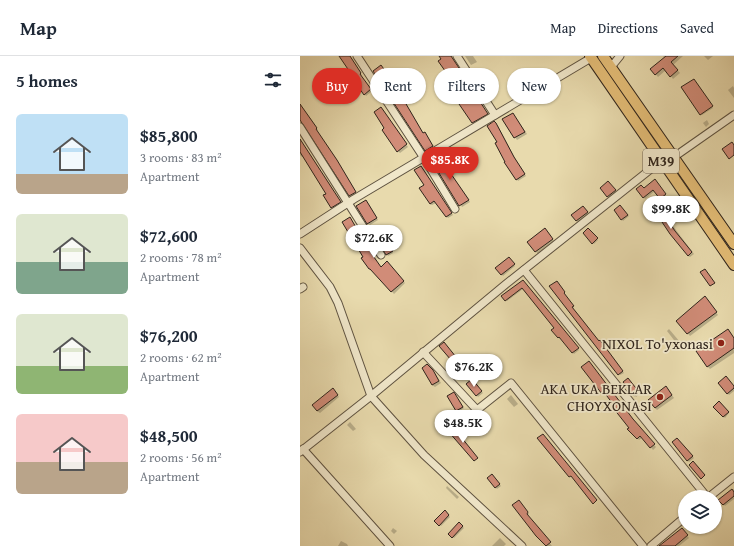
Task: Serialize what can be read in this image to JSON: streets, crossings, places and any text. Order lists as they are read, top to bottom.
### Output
{
  "streets": {
    "highway": ["M39"]
  },
  "places": ["NIXOL To'yxonasi", "AKA UKA BEKLAR CHOYXONASI"],
  "page": {
    "header": "Map",
    "nav": ["Map", "Directions", "Saved"],
    "heading": "5 homes",
    "chip": [
      "Buy",
      "Rent",
      "Filters",
      "New"
    ],
    "list": [
      {
        "name": "$85,800",
        "note": "3 rooms · 83 m² · Apartment"
      },
      {
        "name": "$72,600",
        "note": "2 rooms · 78 m² · Apartment"
      },
      {
        "name": "$76,200",
        "note": "2 rooms · 62 m² · Apartment"
      },
      {
        "name": "$48,500",
        "note": "2 rooms · 56 m² · Apartment"
      }
    ],
    "price": [
      "$85.8K",
      "$99.8K",
      "$72.6K",
      "$76.2K",
      "$48.5K"
    ]
  }
}
